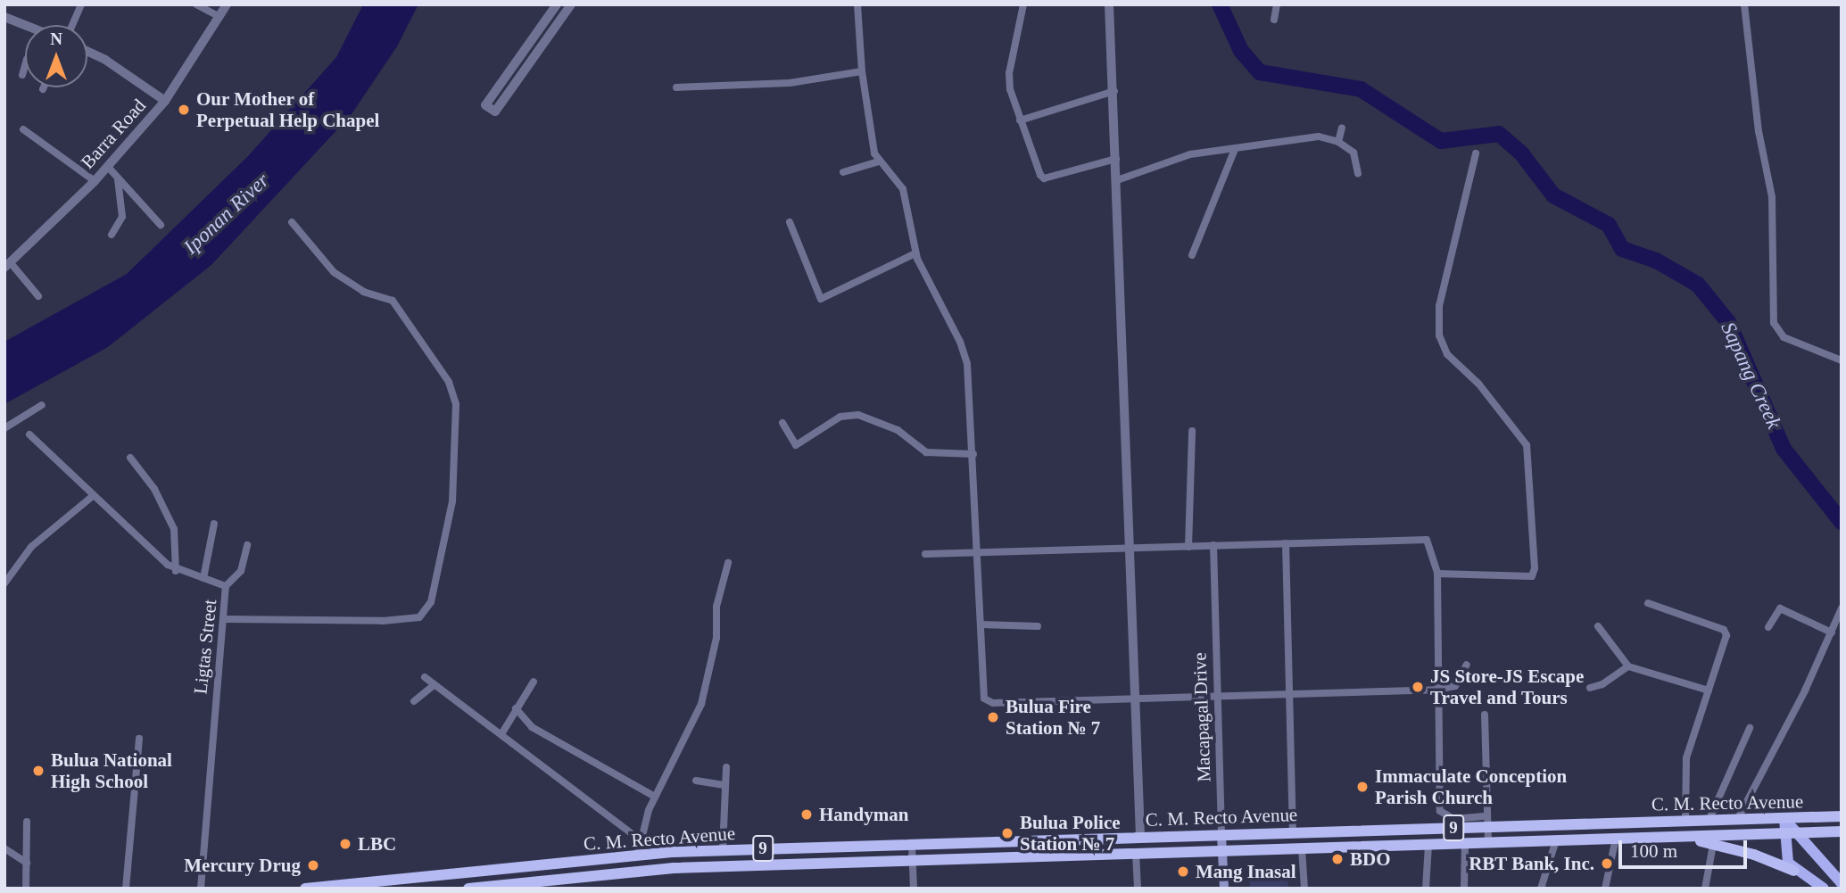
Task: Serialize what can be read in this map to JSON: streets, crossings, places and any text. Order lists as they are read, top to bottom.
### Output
{
  "streets": {
    "highway": ["C. M. Recto Avenue", "9"],
    "main road": ["Macapagal Drive"],
    "street": ["Barra Road", "Ligtas Street"]
  },
  "crossings": [
    ["Macapagal Drive", "C. M. Recto Avenue"]
  ],
  "water": ["Iponan River", "Sapang Creek"],
  "places": [
    "Our Mother of Perpetual Help Chapel",
    "JS Store-JS Escape Travel and Tours",
    "Bulua Fire Station № 7",
    "Bulua National High School",
    "Immaculate Conception Parish Church",
    "Handyman",
    "Bulua Police Station № 7",
    "LBC",
    "BDO",
    "RBT Bank, Inc.",
    "Mercury Drug",
    "Mang Inasal"
  ],
  "scale_bar": "100 m",
  "north": "top"
}
